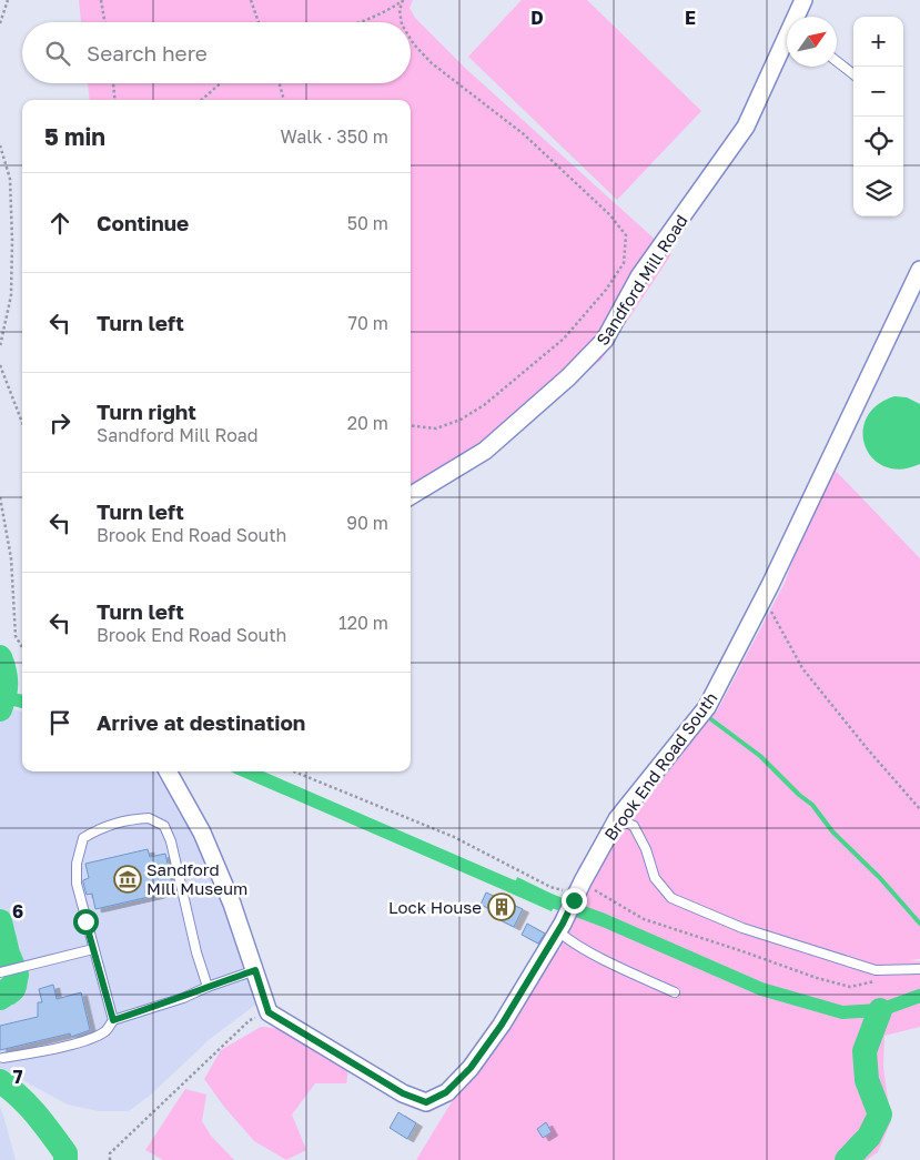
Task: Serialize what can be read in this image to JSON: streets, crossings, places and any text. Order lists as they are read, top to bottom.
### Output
{
  "streets": {
    "street": ["Sandford Mill Road", "Brook End Road South"]
  },
  "places": {
    "museum": ["Sandford Mill Museum"],
    "building": ["Lock House"]
  },
  "north": "top right",
  "page": {
    "map_buttons": ["+", "−"],
    "search": "Search here",
    "heading": ["5 min", "Walk · 350 m"],
    "list": [
      ["Continue", "50 m"],
      ["Turn left", "70 m"],
      ["Turn right", "Sandford Mill Road", "20 m"],
      ["Turn left", "Brook End Road South", "90 m"],
      ["Turn left", "Brook End Road South", "120 m"],
      "Arrive at destination"
    ]
  },
  "grid": {
    "columns": ["D", "E"],
    "rows": ["6", "7"]
  }
}
